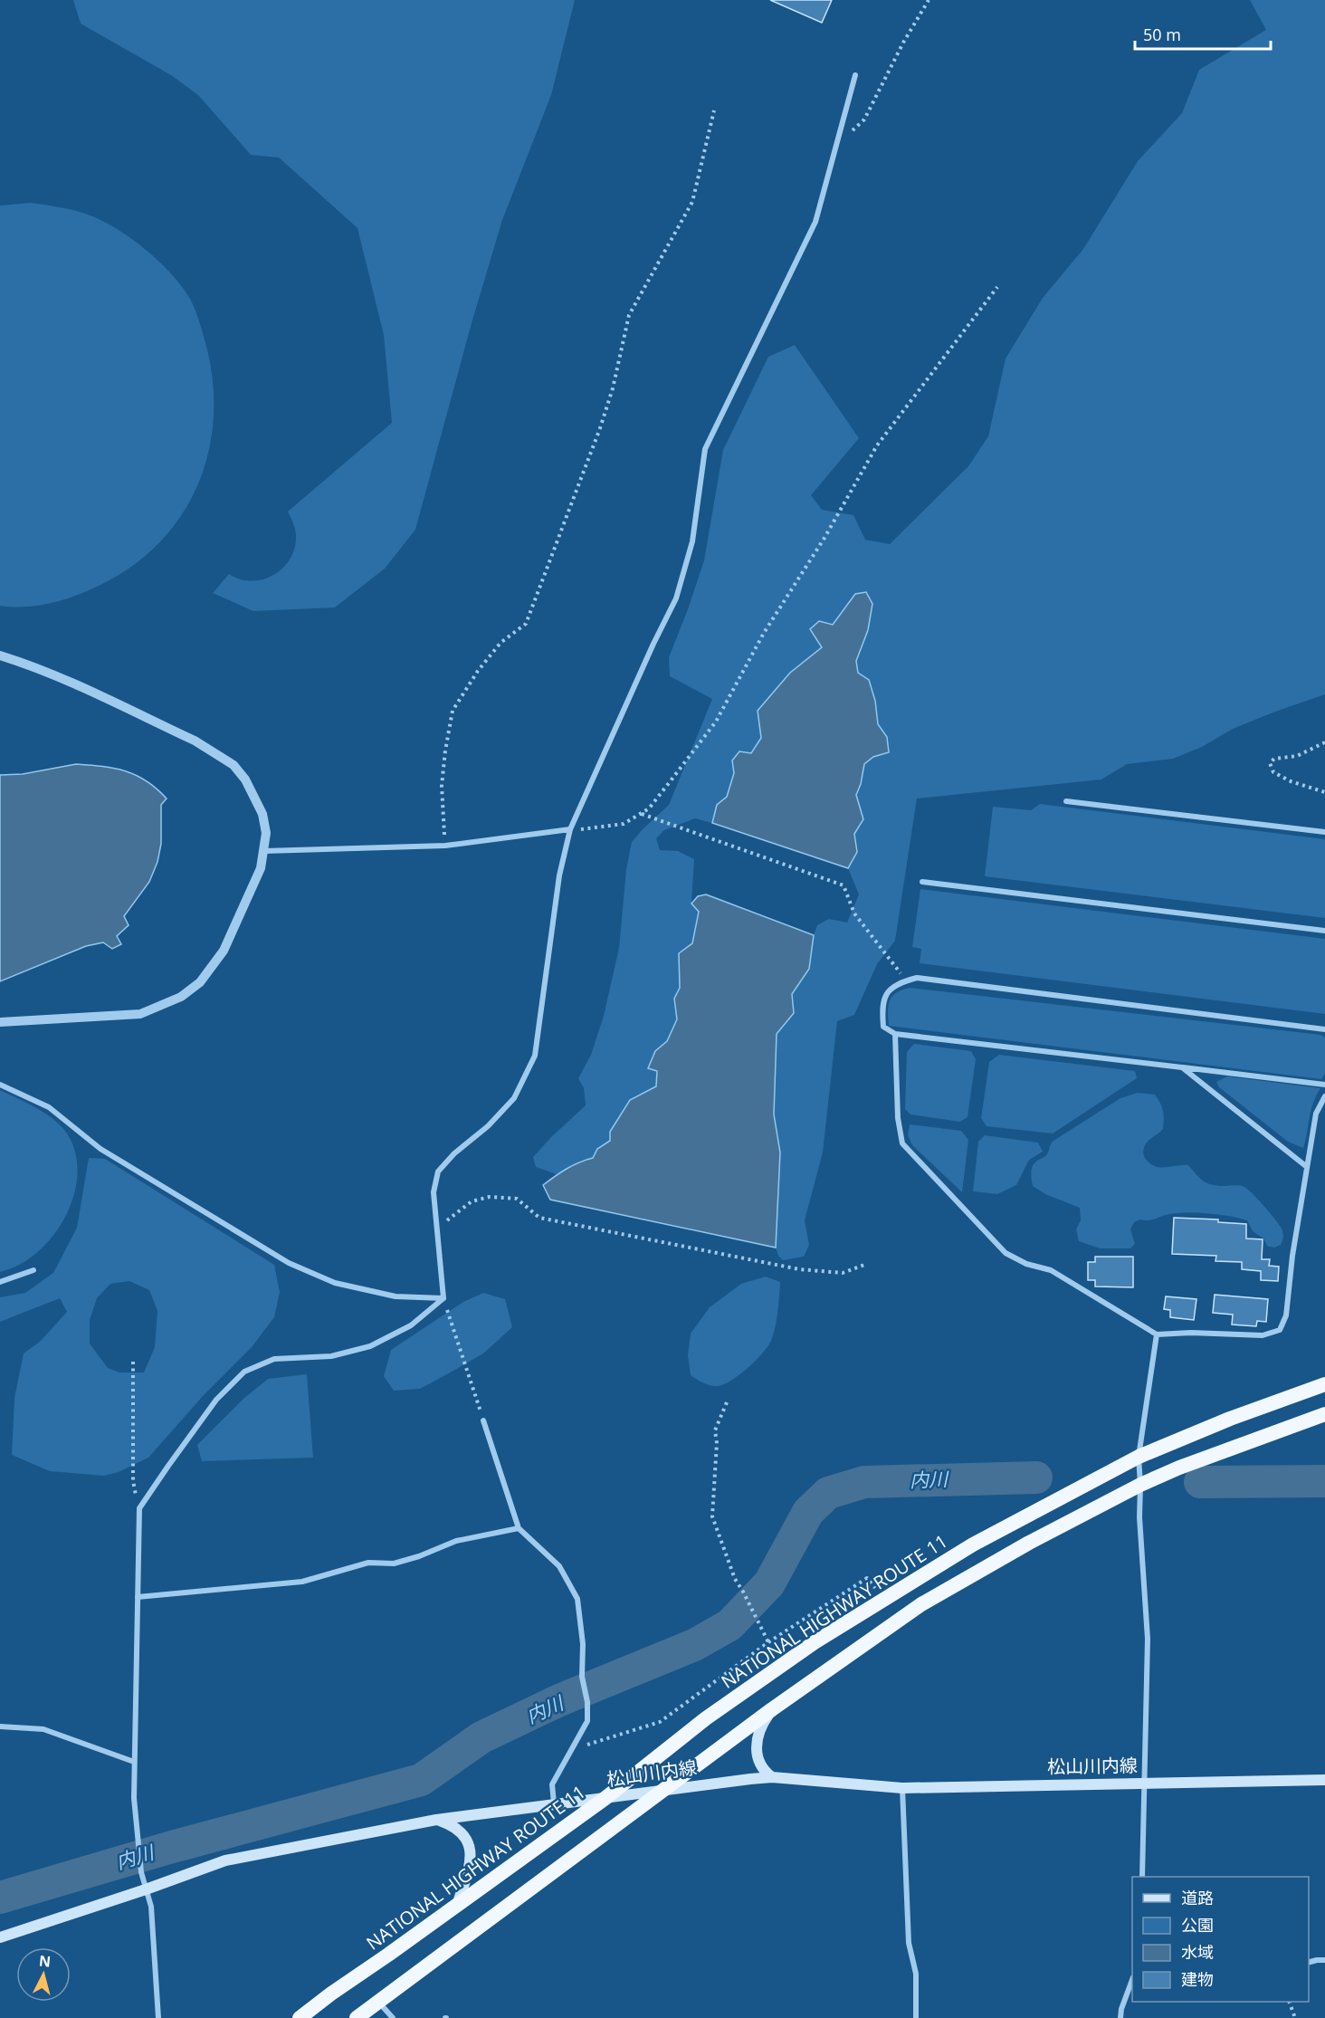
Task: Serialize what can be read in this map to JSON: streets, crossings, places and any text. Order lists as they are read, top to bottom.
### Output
{
  "streets": {
    "highway": ["NATIONAL HIGHWAY ROUTE 11"],
    "main road": ["松山川内線"]
  },
  "crossings": [
    ["NATIONAL HIGHWAY ROUTE 11", "松山川内線"]
  ],
  "water": ["内川"],
  "legend": [
    "道路",
    "公園",
    "水域",
    "建物"
  ],
  "scale_bar": "50 m",
  "north": "top"
}
